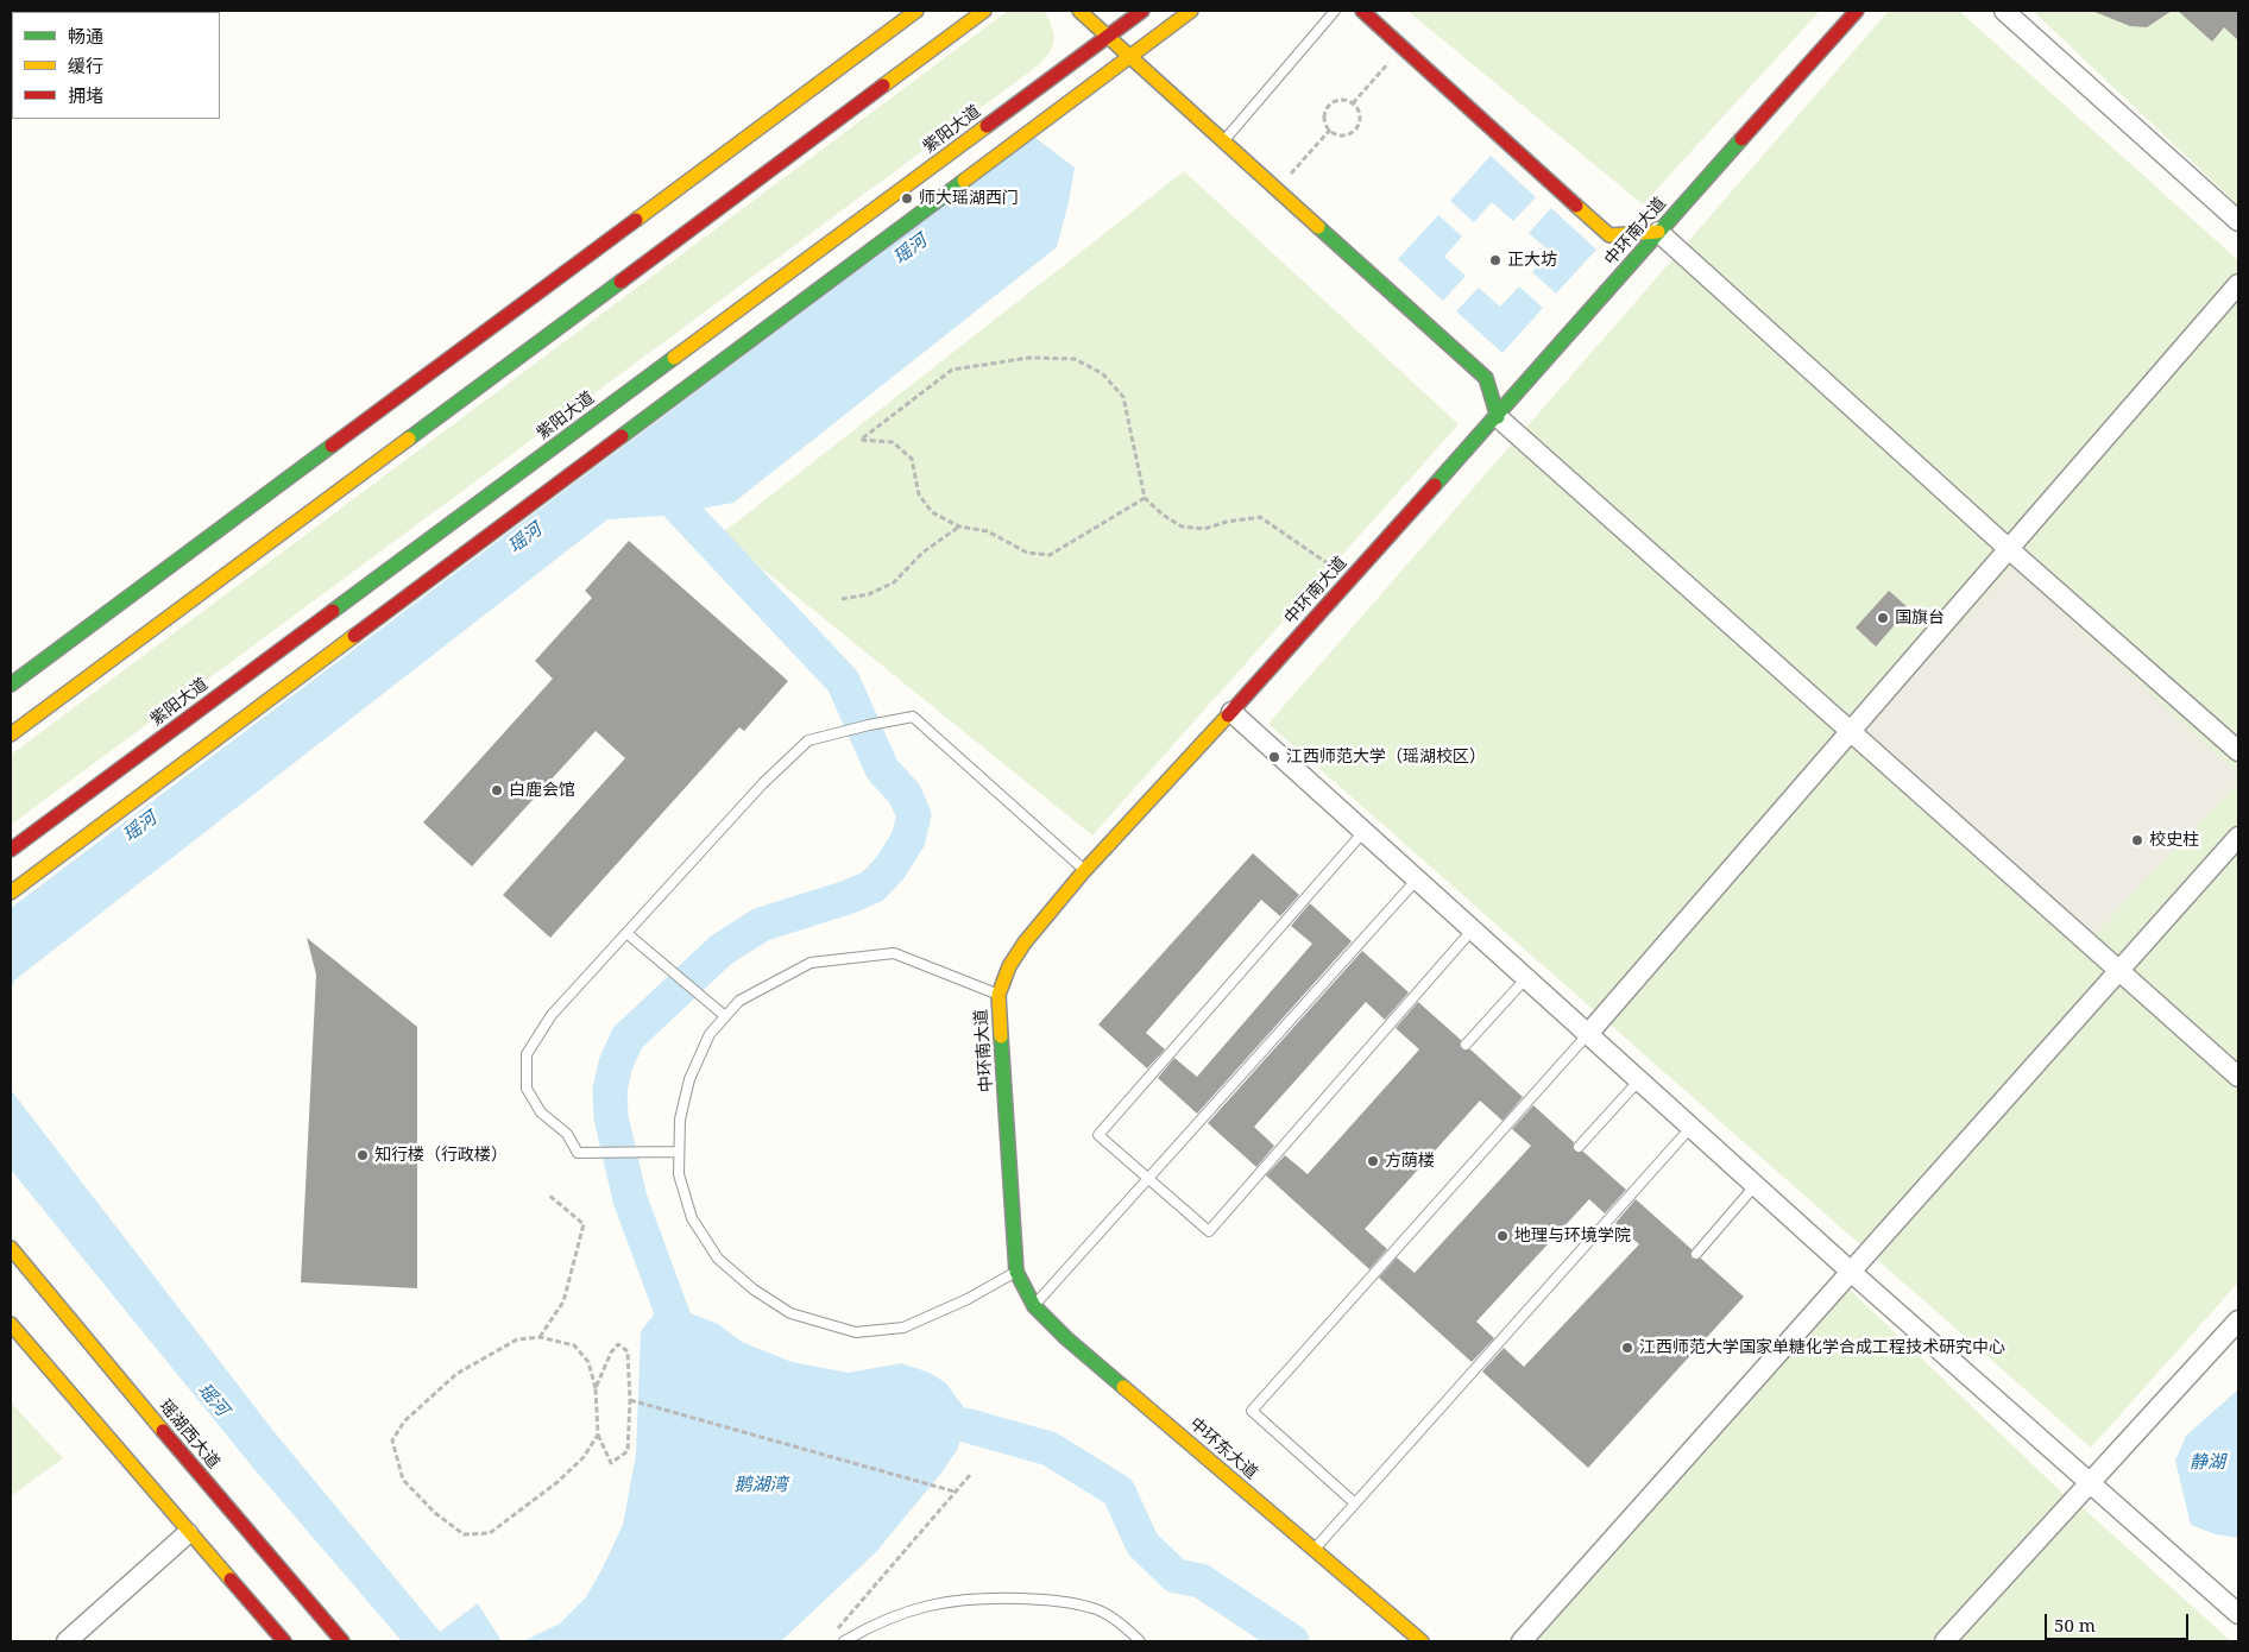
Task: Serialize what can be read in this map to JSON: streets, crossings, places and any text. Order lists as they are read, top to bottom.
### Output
{
  "streets": {
    "main road": [
      "紫阳大道",
      "中环南大道",
      "瑶湖西大道",
      "中环东大道"
    ]
  },
  "crossings": [
    ["中环南大道", "中环东大道"]
  ],
  "water": ["瑶河", "静湖", "鹅湖湾"],
  "places": [
    "师大瑶湖西门",
    "正大坊",
    "国旗台",
    "江西师范大学（瑶湖校区）",
    "白鹿会馆",
    "校史柱",
    "知行楼（行政楼）",
    "方荫楼",
    "地理与环境学院",
    "江西师范大学国家单糖化学合成工程技术研究中心"
  ],
  "legend": ["畅通", "缓行", "拥堵"],
  "scale_bar": "50 m"
}
